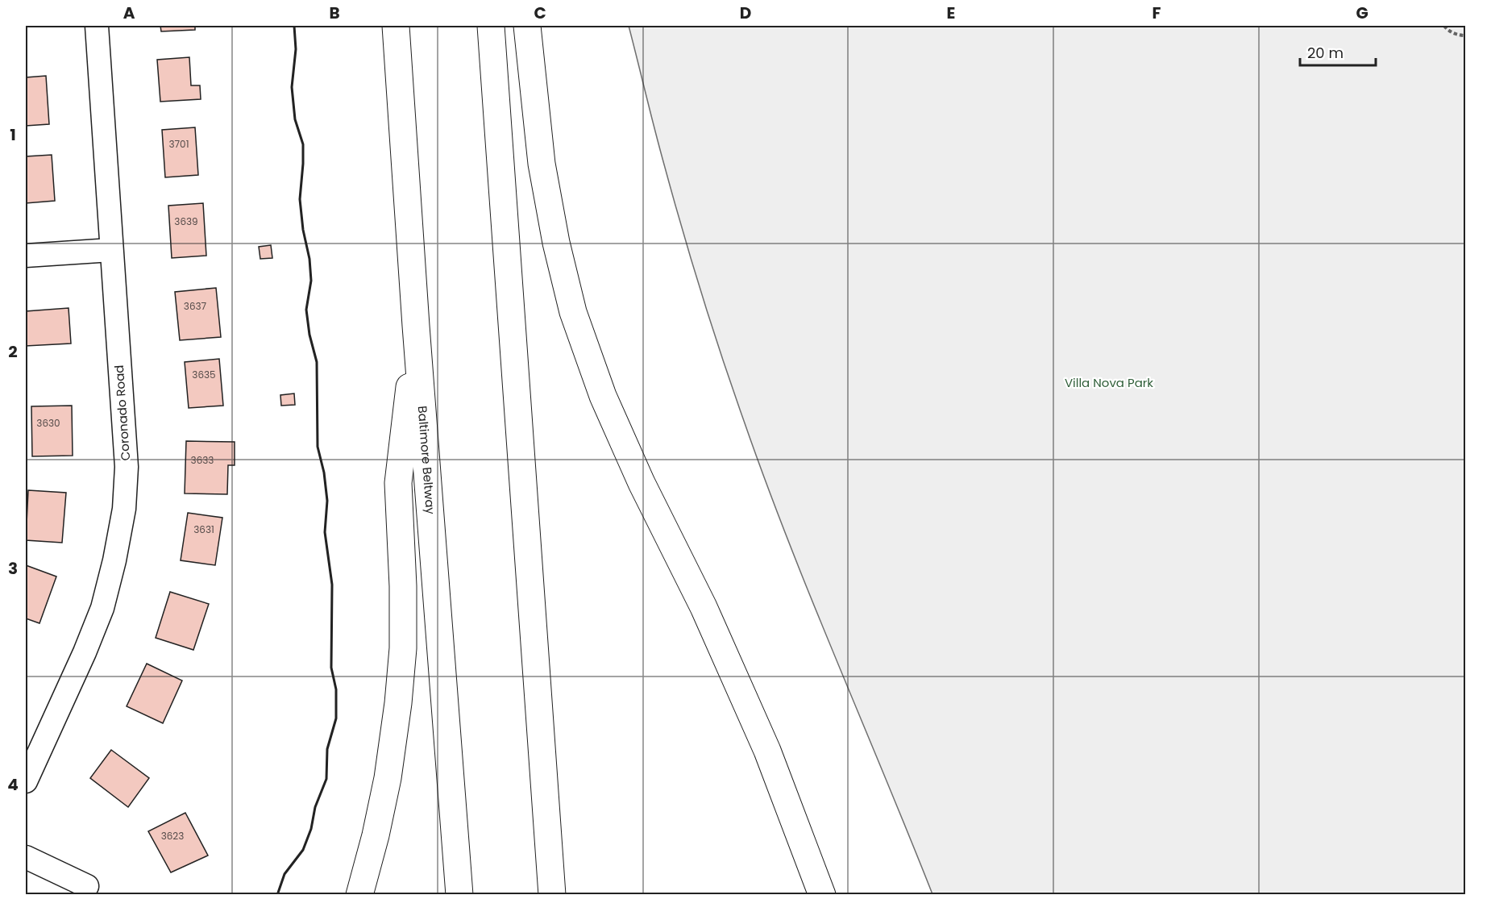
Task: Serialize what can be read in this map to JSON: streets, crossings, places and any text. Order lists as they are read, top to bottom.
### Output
{
  "streets": {
    "highway": ["Baltimore Beltway"],
    "street": ["Coronado Road"]
  },
  "parks": ["Villa Nova Park"],
  "house_numbers": [
    "3701",
    "3639",
    "3637",
    "3635",
    "3630",
    "3633",
    "3631",
    "3623"
  ],
  "scale_bar": "20 m",
  "grid": {
    "columns": [
      "A",
      "B",
      "C",
      "D",
      "E",
      "F",
      "G"
    ],
    "rows": [
      "1",
      "2",
      "3",
      "4"
    ]
  }
}
